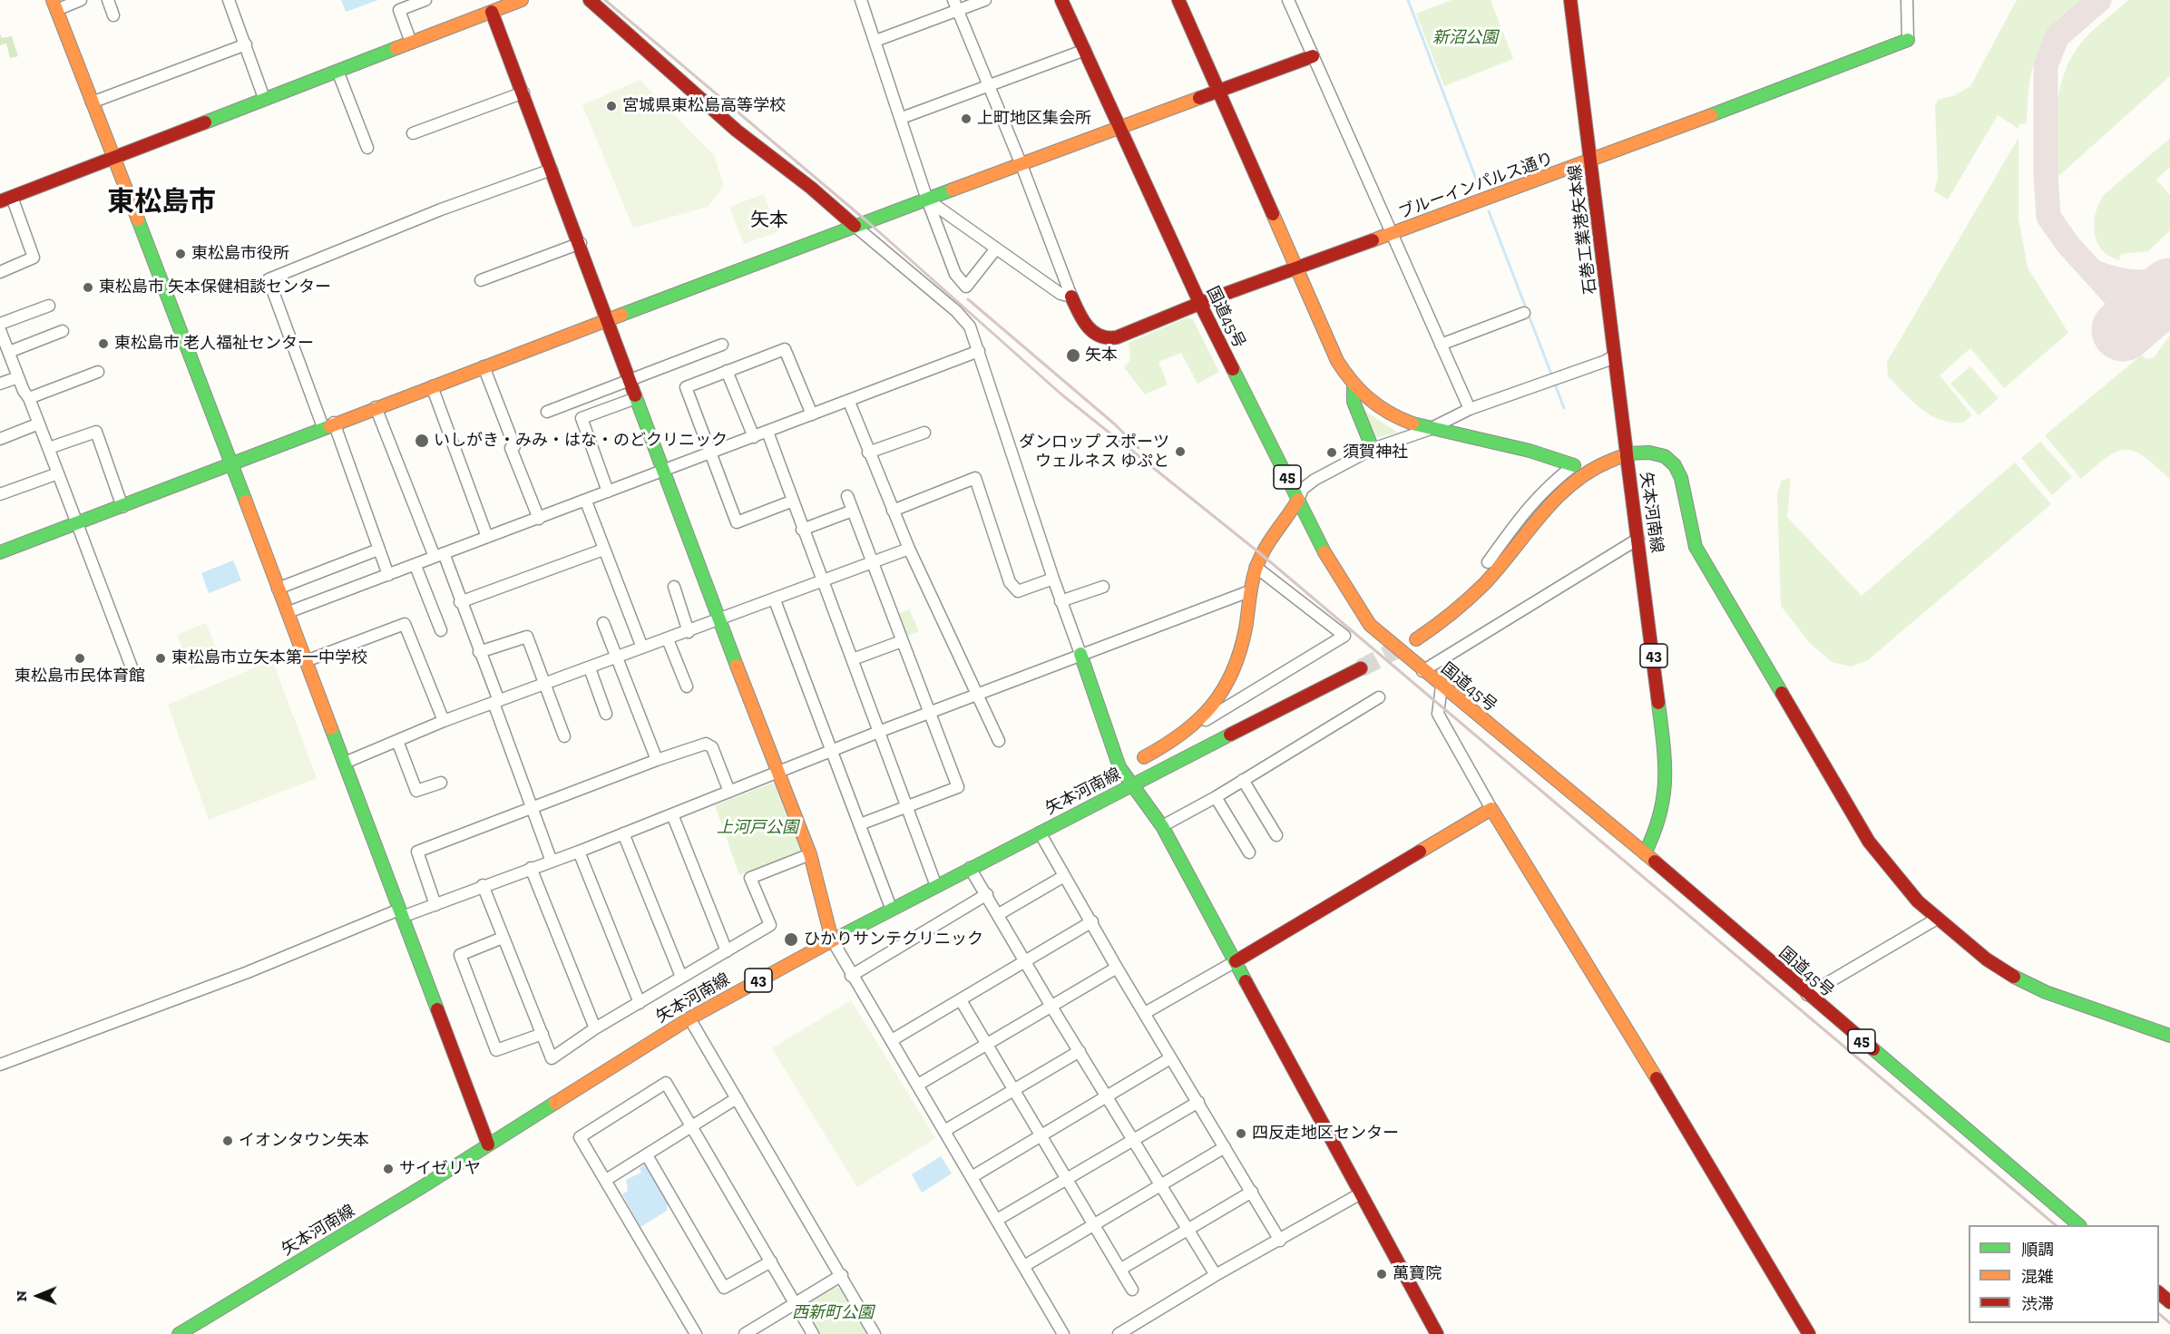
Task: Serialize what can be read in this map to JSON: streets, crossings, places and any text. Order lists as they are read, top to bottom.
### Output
{
  "streets": {
    "main road": [
      "ブルーインパルス通り",
      "石巻工業港矢本線",
      "国道45号",
      "45",
      "矢本河南線",
      "43"
    ]
  },
  "crossings": [
    ["ブルーインパルス通り", "石巻工業港矢本線"],
    ["ブルーインパルス通り", "国道45号"],
    ["石巻工業港矢本線", "矢本河南線"],
    ["国道45号", "矢本河南線"]
  ],
  "districts": ["東松島市", "矢本"],
  "parks": ["新沼公園", "上河戸公園", "西新町公園"],
  "places": [
    "宮城県東松島高等学校",
    "上町地区集会所",
    "東松島市役所",
    "東松島市 矢本保健相談センター",
    "東松島市 老人福祉センター",
    "矢本",
    "いしがき・みみ・はな・のどクリニック",
    "ダンロップ スポーツ ウェルネス ゆぷと",
    "須賀神社",
    "東松島市民体育館",
    "東松島市立矢本第一中学校",
    "ひかりサンテクリニック",
    "四反走地区センター",
    "イオンタウン矢本",
    "サイゼリヤ",
    "萬寶院"
  ],
  "legend": ["順調", "混雑", "渋滞"],
  "north": "left"
}
